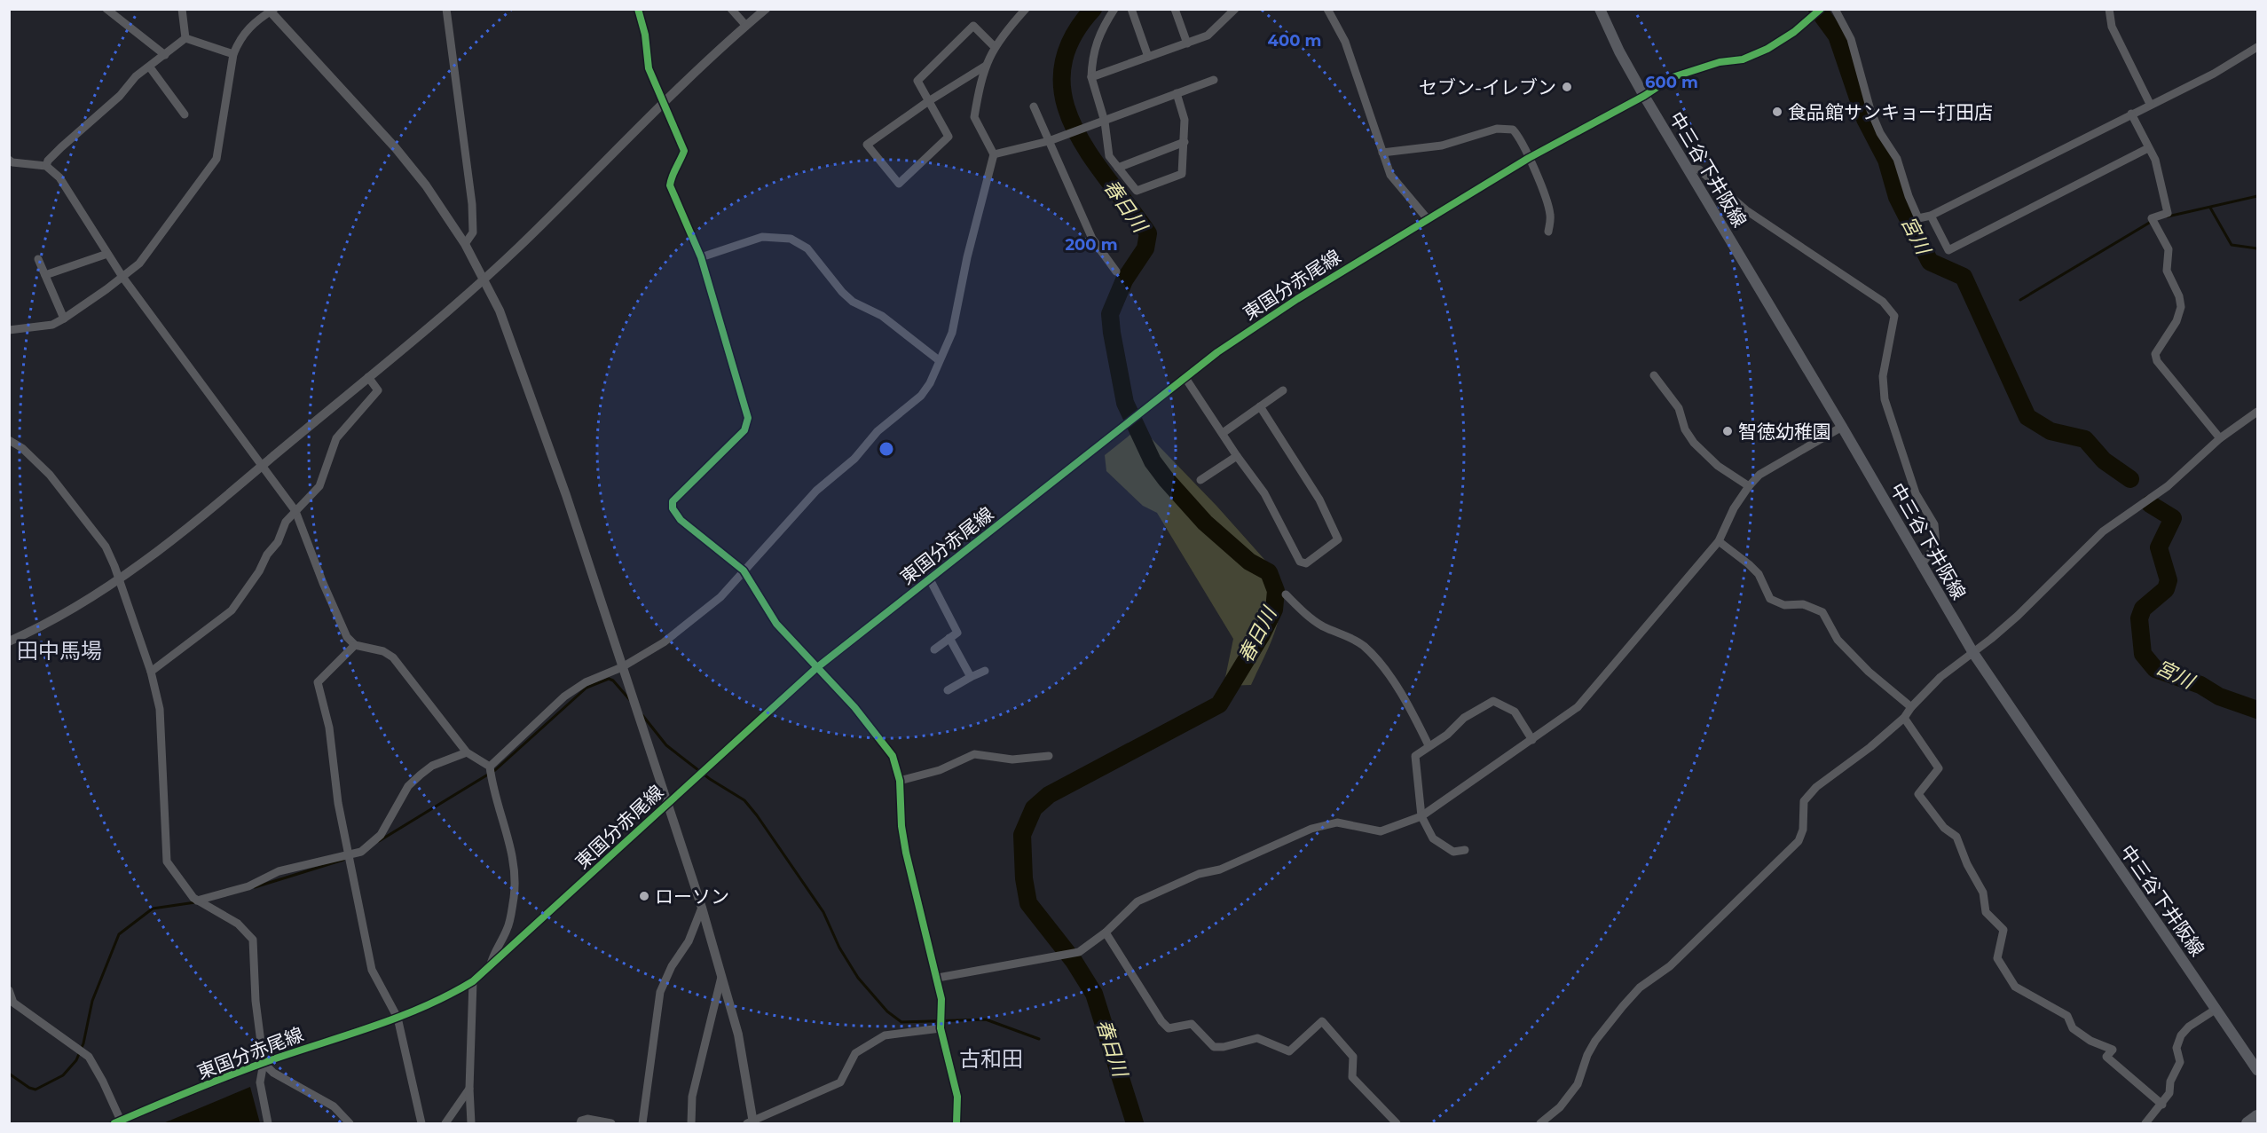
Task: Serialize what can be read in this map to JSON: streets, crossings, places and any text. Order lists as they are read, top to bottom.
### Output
{
  "streets": {
    "main road": ["中三谷下井阪線"],
    "street": ["東国分赤尾線"]
  },
  "crossings": [
    ["中三谷下井阪線", "東国分赤尾線"]
  ],
  "districts": ["田中馬場", "古和田"],
  "water": ["春日川", "宮川"],
  "places": [
    "セブン-イレブン",
    "食品館サンキョー打田店",
    "智徳幼稚園",
    "ローソン"
  ],
  "rings": ["400 m", "600 m", "200 m"]
}
